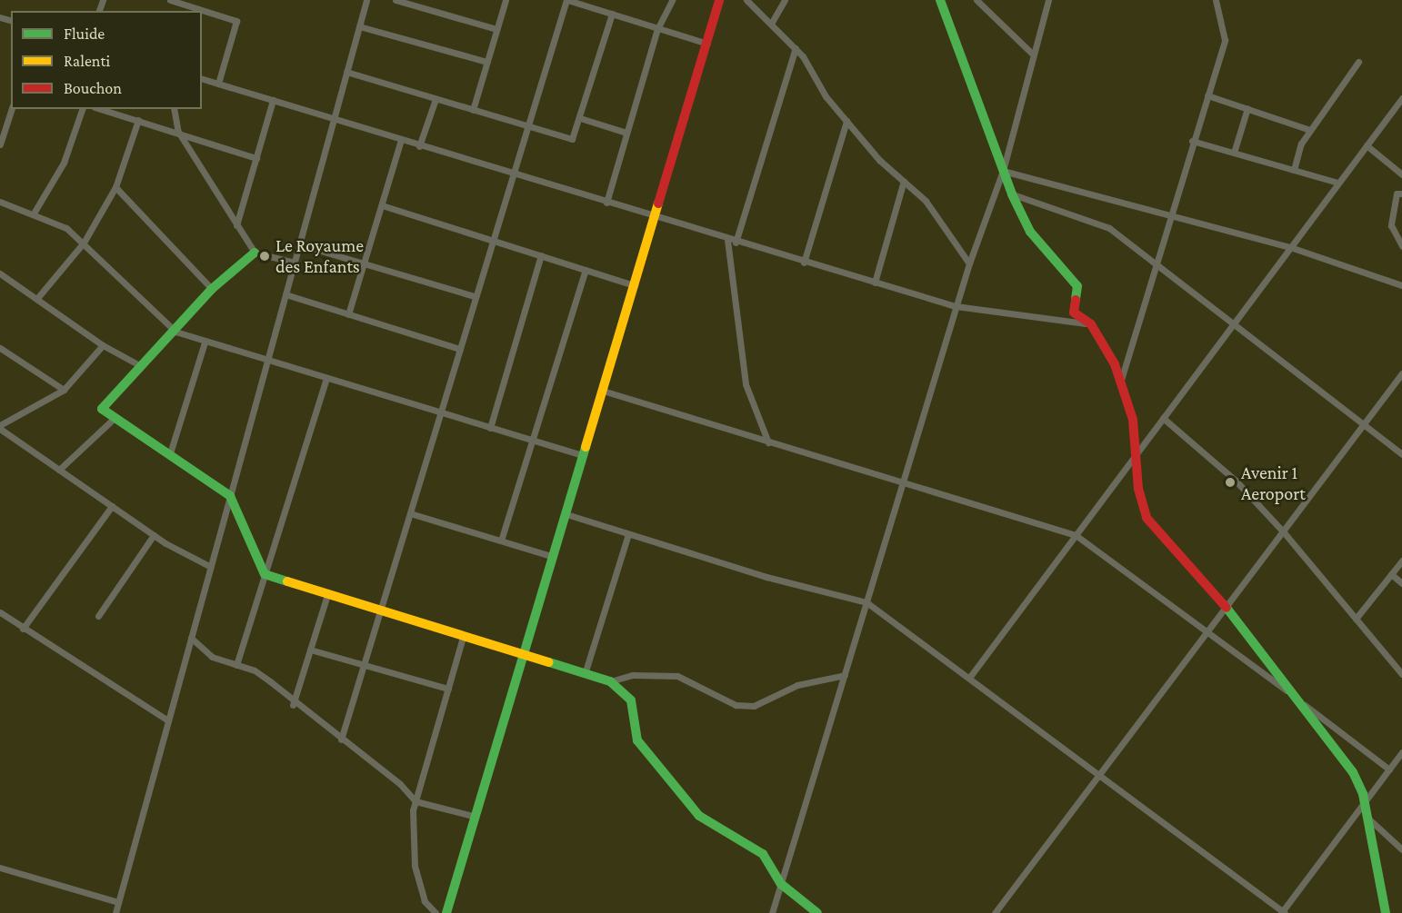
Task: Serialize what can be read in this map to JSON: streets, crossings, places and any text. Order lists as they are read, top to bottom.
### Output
{
  "places": ["Le Royaume des Enfants", "Avenir 1 Aeroport"],
  "legend": ["Fluide", "Ralenti", "Bouchon"]
}
